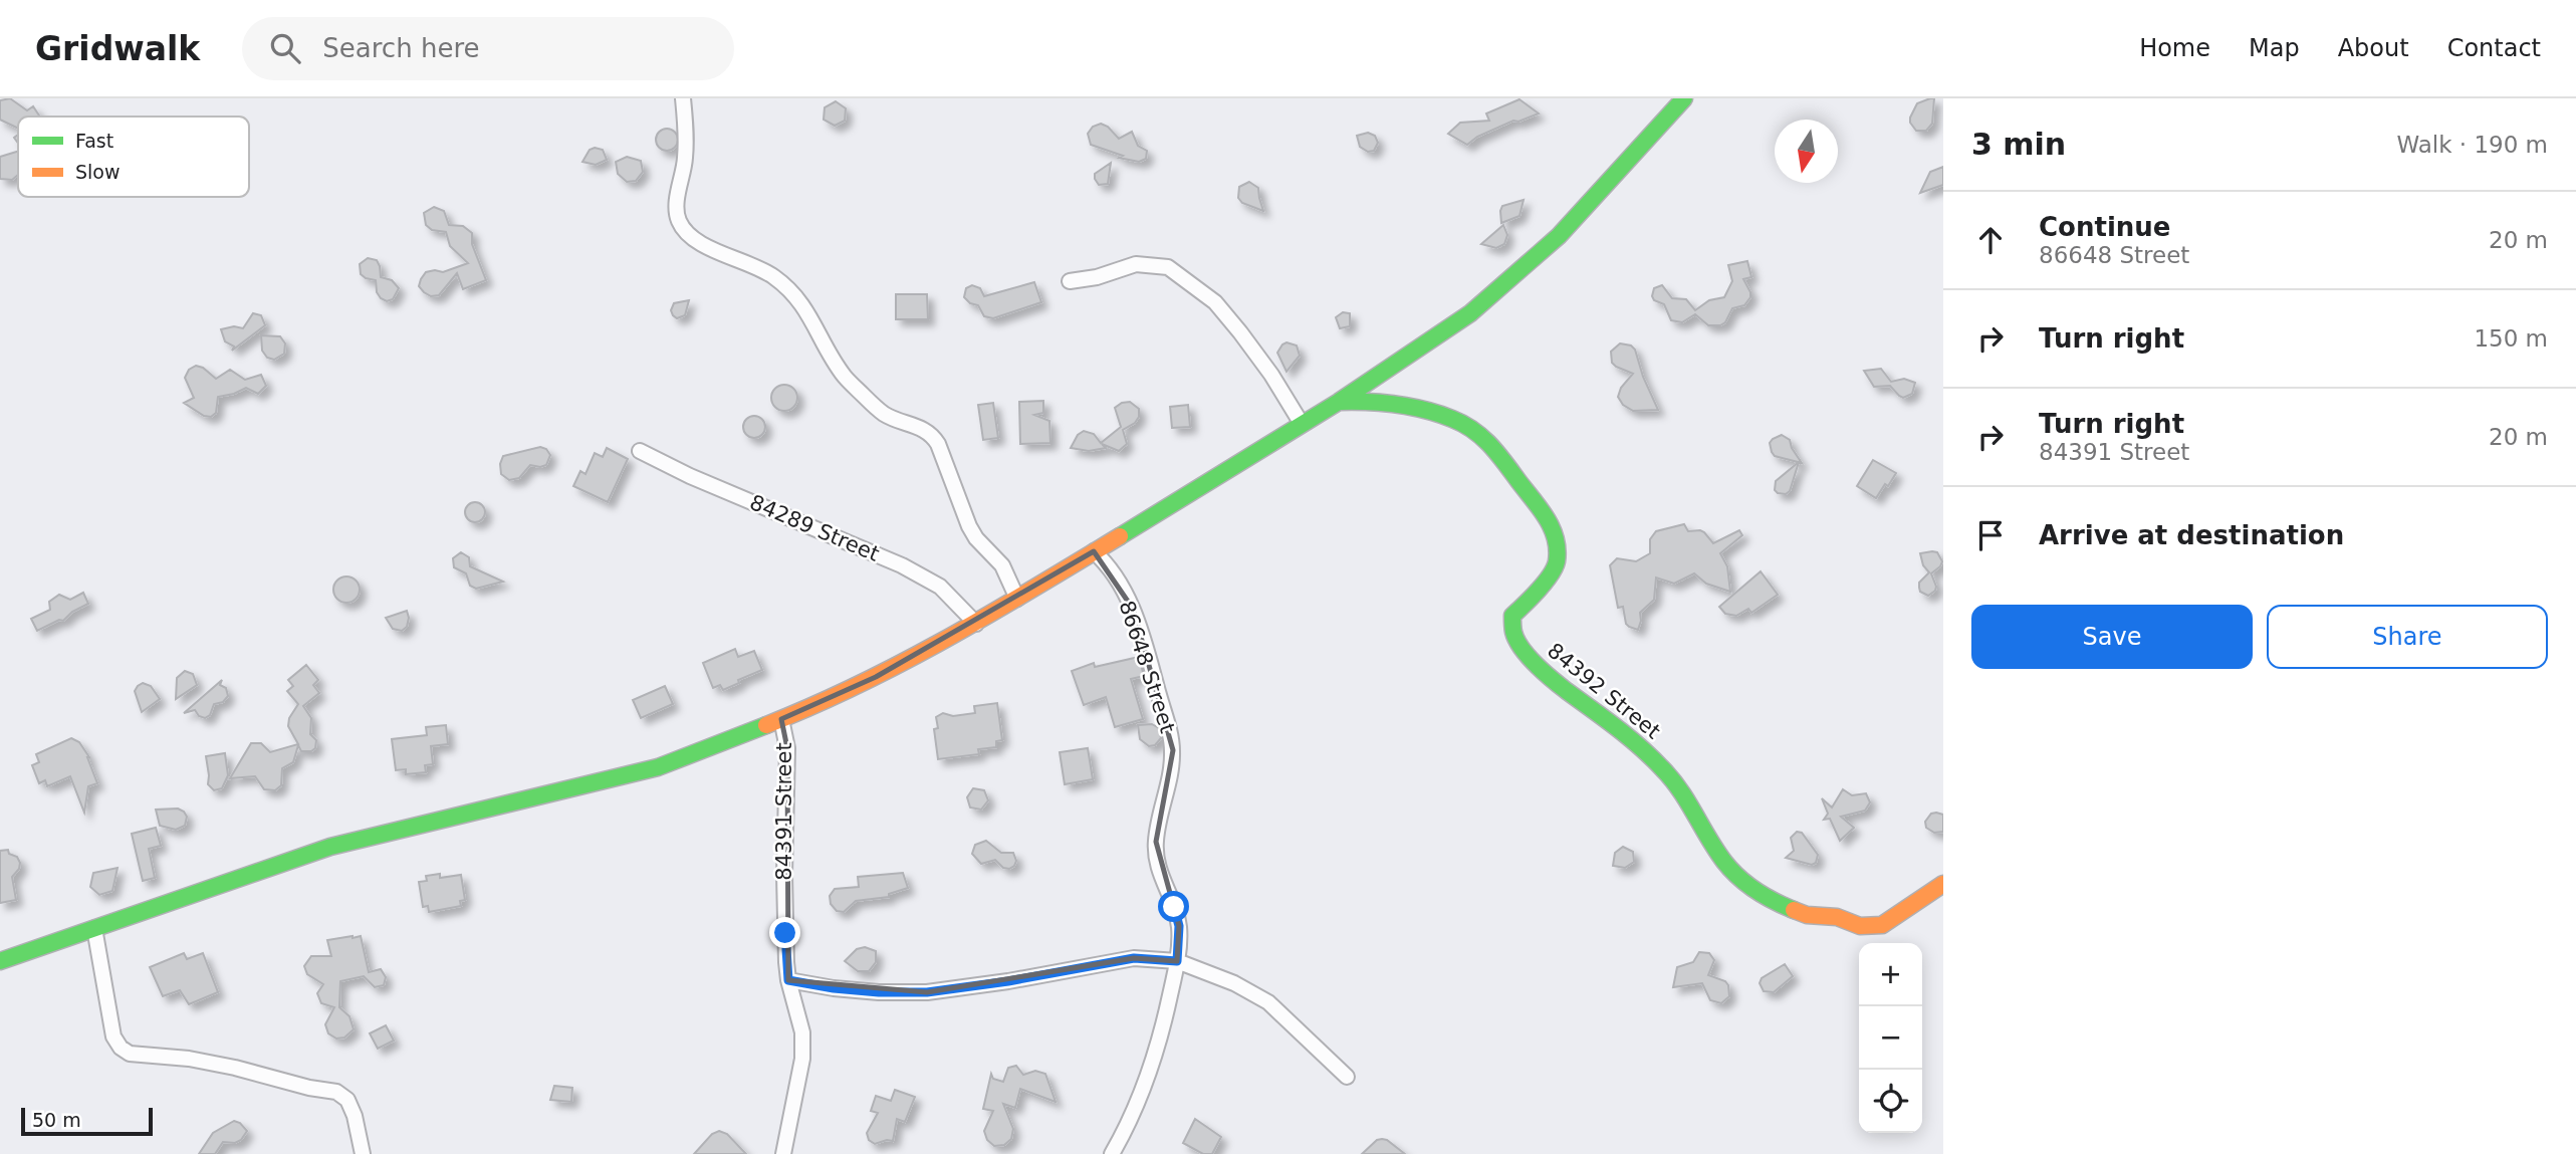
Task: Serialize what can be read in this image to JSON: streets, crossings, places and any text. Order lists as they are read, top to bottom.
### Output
{
  "streets": {
    "street": [
      "84289 Street",
      "86648 Street",
      "84392 Street",
      "84391 Street"
    ]
  },
  "legend": ["Fast", "Slow"],
  "scale_bar": "50 m",
  "north": "bottom",
  "page": {
    "header": "Gridwalk",
    "search": "Search here",
    "nav": [
      "Home",
      "Map",
      "About",
      "Contact"
    ],
    "heading": ["3 min", "Walk · 190 m"],
    "list": [
      ["Continue", "86648 Street", "20 m"],
      ["Turn right", "150 m"],
      ["Turn right", "84391 Street", "20 m"],
      "Arrive at destination"
    ],
    "buttons": ["Save", "Share"],
    "map_buttons": ["+", "−"],
    "scale": "50 m"
  }
}
